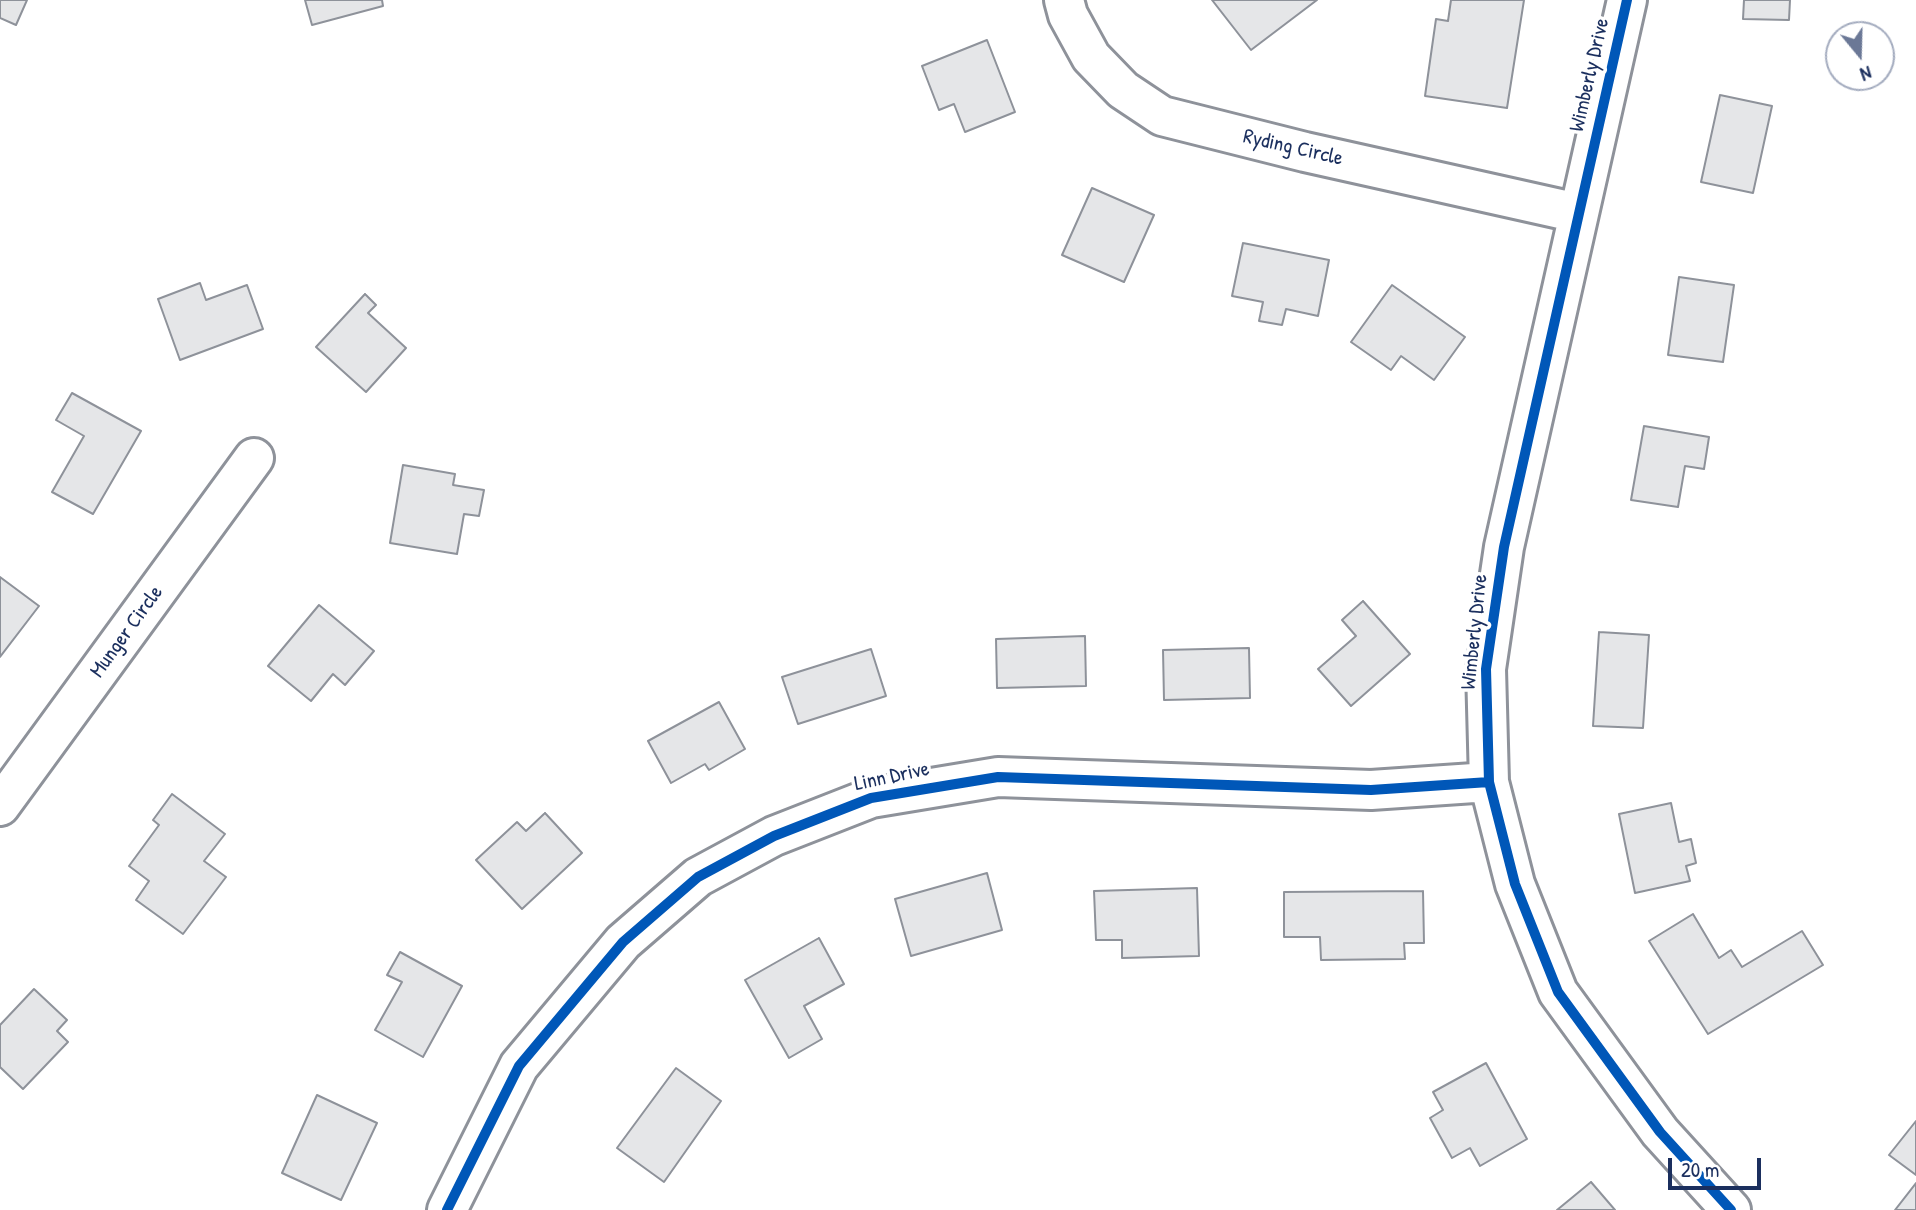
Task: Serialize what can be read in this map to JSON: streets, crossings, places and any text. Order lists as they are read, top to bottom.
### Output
{
  "streets": {
    "street": [
      "Wimberly Drive",
      "Ryding Circle",
      "Munger Circle",
      "Linn Drive"
    ]
  },
  "crossings": [
    ["Wimberly Drive", "Ryding Circle"],
    ["Wimberly Drive", "Linn Drive"]
  ],
  "scale_bar": "20 m",
  "north": "bottom"
}
